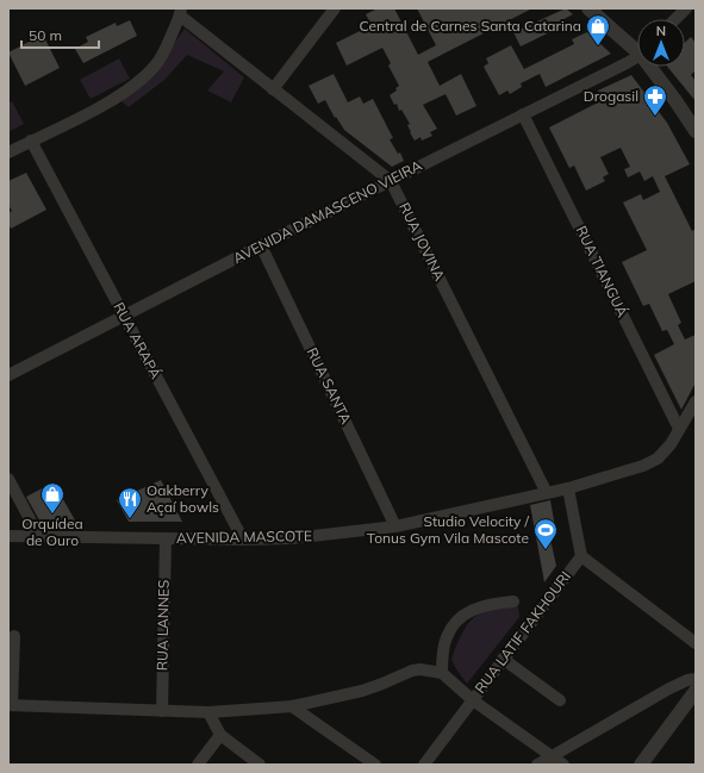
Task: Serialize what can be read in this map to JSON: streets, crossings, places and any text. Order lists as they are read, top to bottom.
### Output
{
  "streets": {
    "street": [
      "AVENIDA DAMASCENO VIEIRA",
      "RUA JOVINA",
      "RUA TIANGUÁ",
      "RUA ARAPÁ",
      "RUA SANTA",
      "AVENIDA MASCOTE",
      "RUA LANNES",
      "RUA LATIF FAKHOURI"
    ]
  },
  "crossings": [
    ["AVENIDA DAMASCENO VIEIRA", "RUA JOVINA"],
    ["AVENIDA DAMASCENO VIEIRA", "RUA TIANGUÁ"],
    ["AVENIDA DAMASCENO VIEIRA", "RUA ARAPÁ"],
    ["AVENIDA DAMASCENO VIEIRA", "RUA SANTA"],
    ["RUA JOVINA", "AVENIDA MASCOTE"],
    ["RUA TIANGUÁ", "AVENIDA MASCOTE"],
    ["RUA ARAPÁ", "AVENIDA MASCOTE"],
    ["RUA SANTA", "AVENIDA MASCOTE"],
    ["AVENIDA MASCOTE", "RUA LANNES"]
  ],
  "places": {
    "shop": ["Central de Carnes Santa Catarina", "Orquídea de Ouro"],
    "pharmacy": ["Drogasil"],
    "restaurant": ["Oakberry Açaí bowls"],
    "sports": ["Studio Velocity / Tonus Gym Vila Mascote"]
  },
  "scale_bar": "50 m",
  "north": "top"
}
